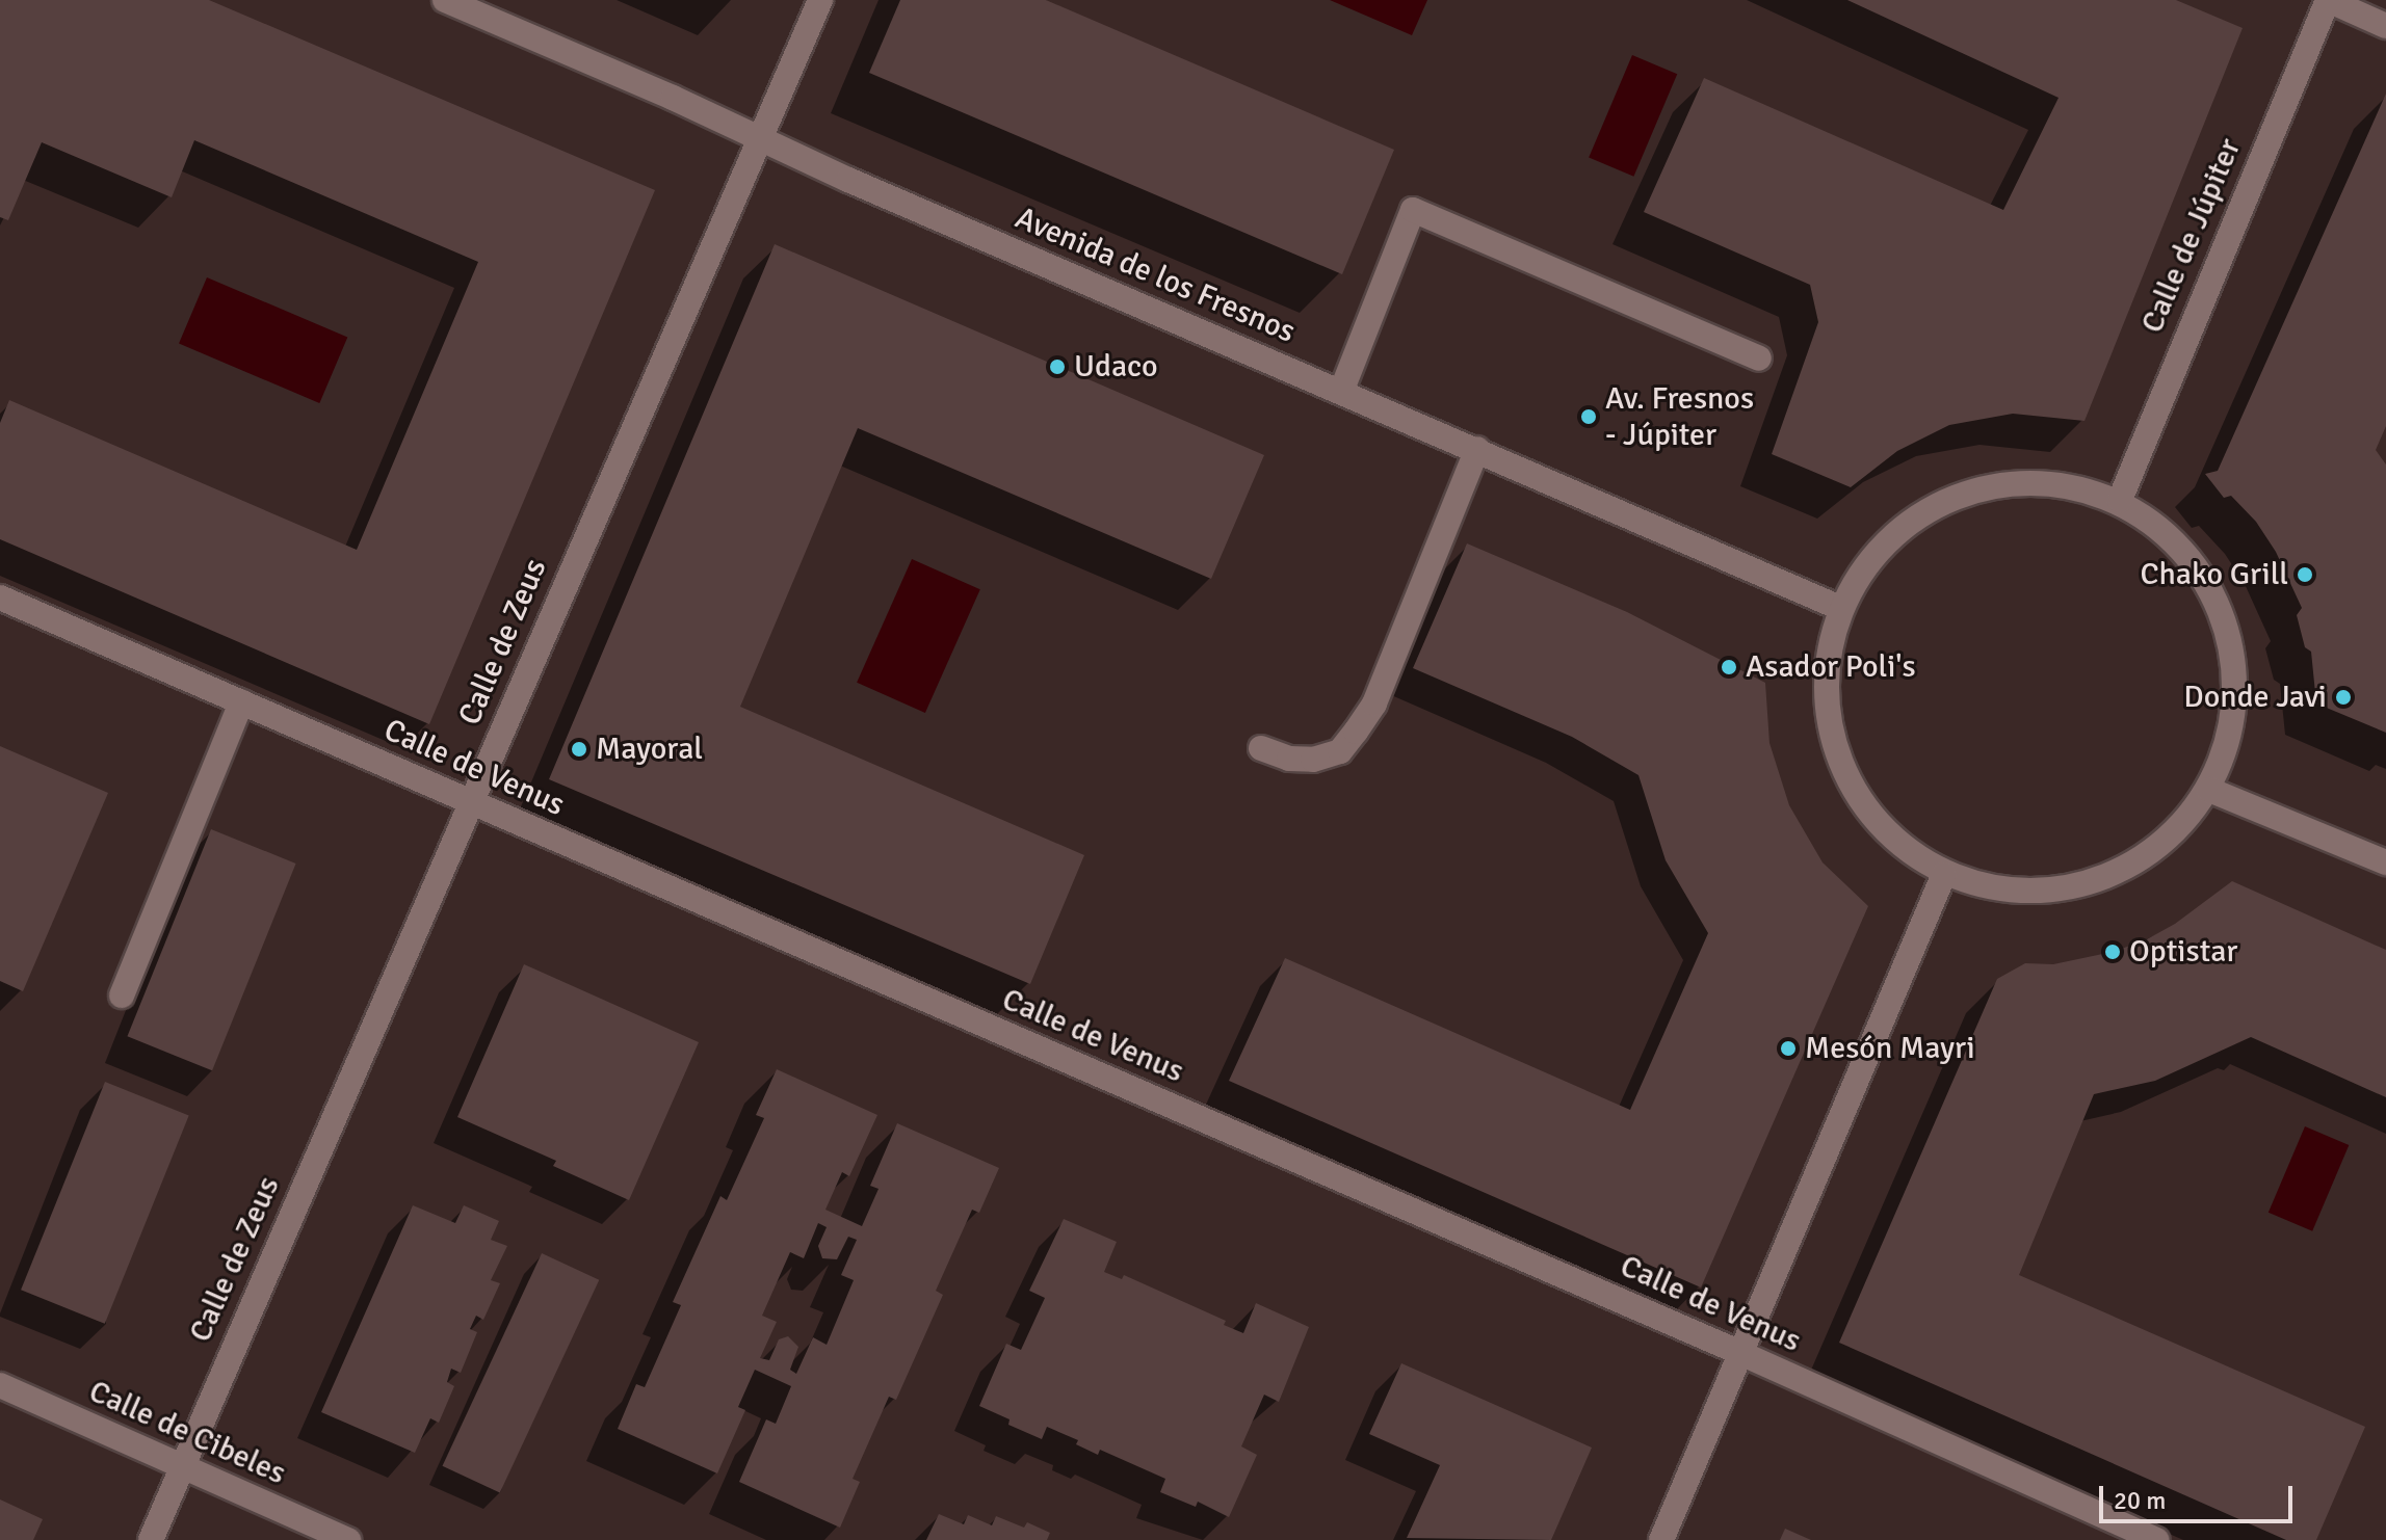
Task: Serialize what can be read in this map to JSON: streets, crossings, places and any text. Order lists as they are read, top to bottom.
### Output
{
  "streets": {
    "street": [
      "Calle de Júpiter",
      "Avenida de los Fresnos",
      "Calle de Zeus",
      "Calle de Venus",
      "Calle de Cibeles"
    ]
  },
  "crossings": [
    ["Avenida de los Fresnos", "Calle de Zeus"],
    ["Calle de Zeus", "Calle de Venus"],
    ["Calle de Zeus", "Calle de Cibeles"]
  ],
  "places": [
    "Udaco",
    "Av. Fresnos - Júpiter",
    "Chako Grill",
    "Asador Poli's",
    "Donde Javi",
    "Mayoral",
    "Optistar",
    "Mesón Mayri"
  ],
  "scale_bar": "20 m"
}
